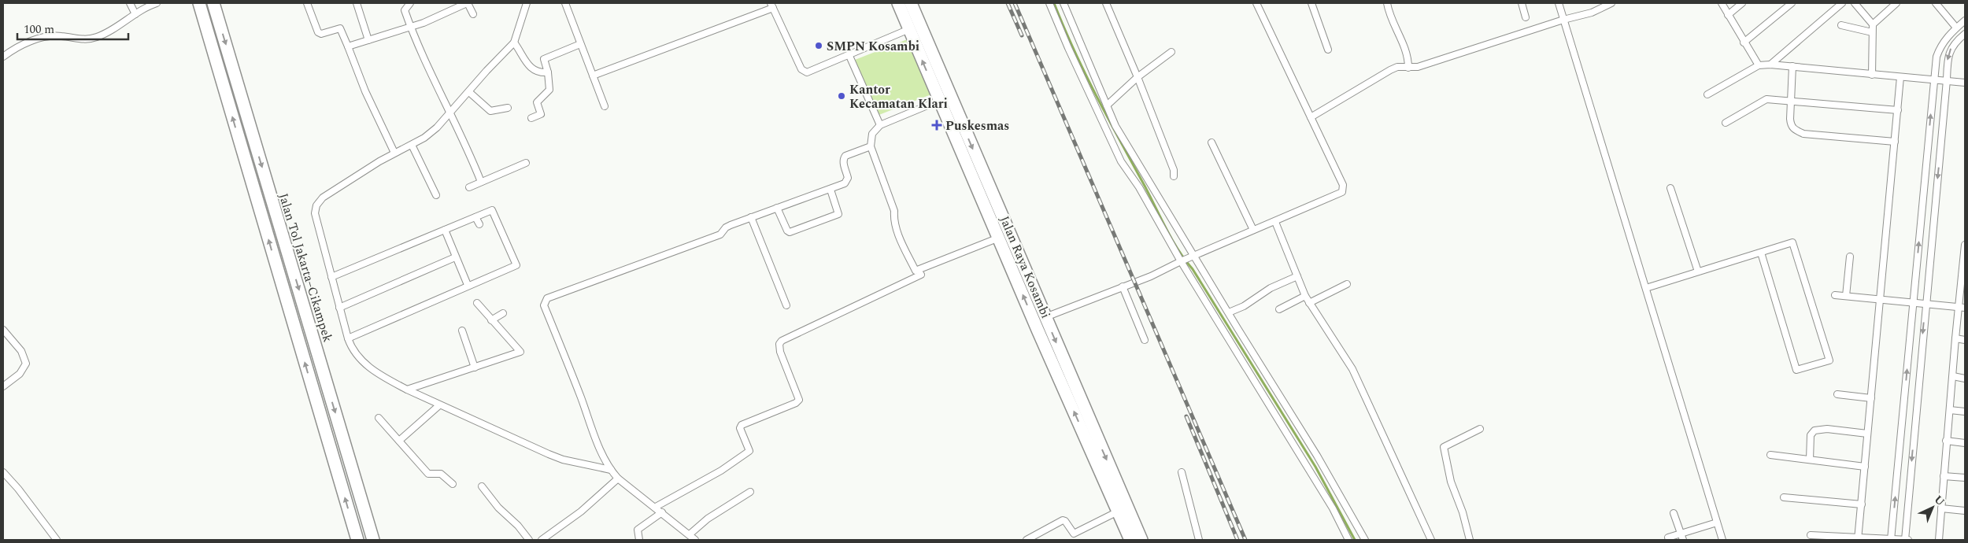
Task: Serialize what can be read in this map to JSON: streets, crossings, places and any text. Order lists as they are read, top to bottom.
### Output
{
  "streets": {
    "highway": ["Jalan Raya Kosambi", "Jalan Tol Jakarta–Cikampek"]
  },
  "places": {
    "other": ["SMPN Kosambi", "Kantor Kecamatan Klari"],
    "health": ["Puskesmas"]
  },
  "scale_bar": "100 m",
  "north": "top right"
}
